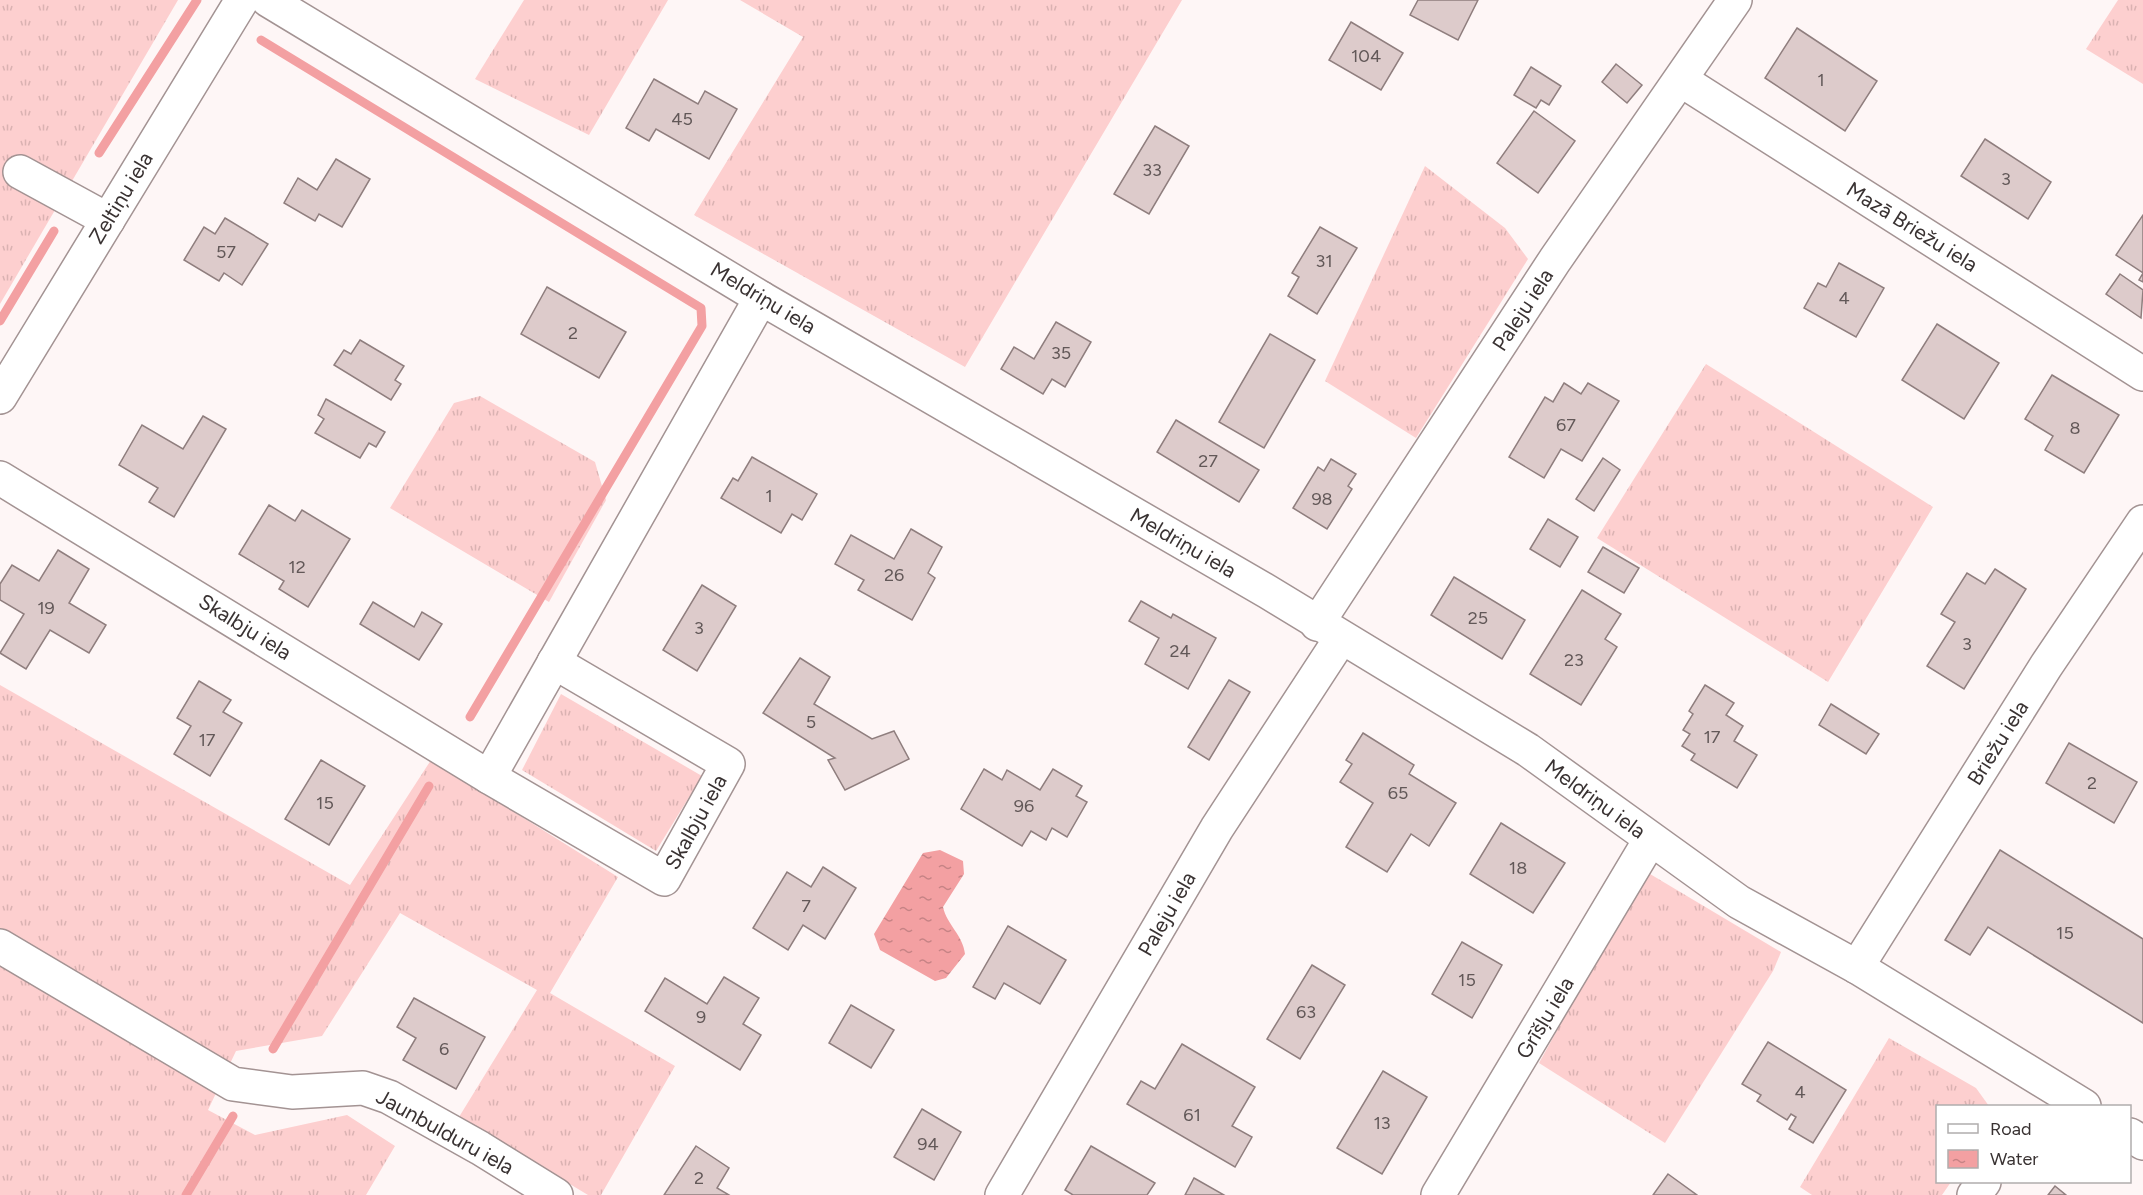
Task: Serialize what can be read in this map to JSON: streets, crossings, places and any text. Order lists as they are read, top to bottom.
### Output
{
  "streets": {
    "street": [
      "Zeltiņu iela",
      "Mazā Briežu iela",
      "Meldriņu iela",
      "Paleju iela",
      "Skalbju iela",
      "Briežu iela",
      "Grīšļu iela",
      "Jaunbulduru iela"
    ]
  },
  "crossings": [
    ["Mazā Briežu iela", "Paleju iela"],
    ["Meldriņu iela", "Paleju iela"],
    ["Meldriņu iela", "Briežu iela"],
    ["Meldriņu iela", "Grīšļu iela"]
  ],
  "house_numbers": [
    "104",
    "1",
    "45",
    "33",
    "3",
    "57",
    "31",
    "4",
    "2",
    "35",
    "67",
    "8",
    "27",
    "1",
    "98",
    "12",
    "26",
    "19",
    "25",
    "3",
    "3",
    "24",
    "23",
    "5",
    "17",
    "17",
    "2",
    "65",
    "15",
    "96",
    "18",
    "7",
    "15",
    "15",
    "63",
    "9",
    "6",
    "4",
    "61",
    "13",
    "94",
    "2"
  ],
  "legend": ["Road", "Water"]
}
